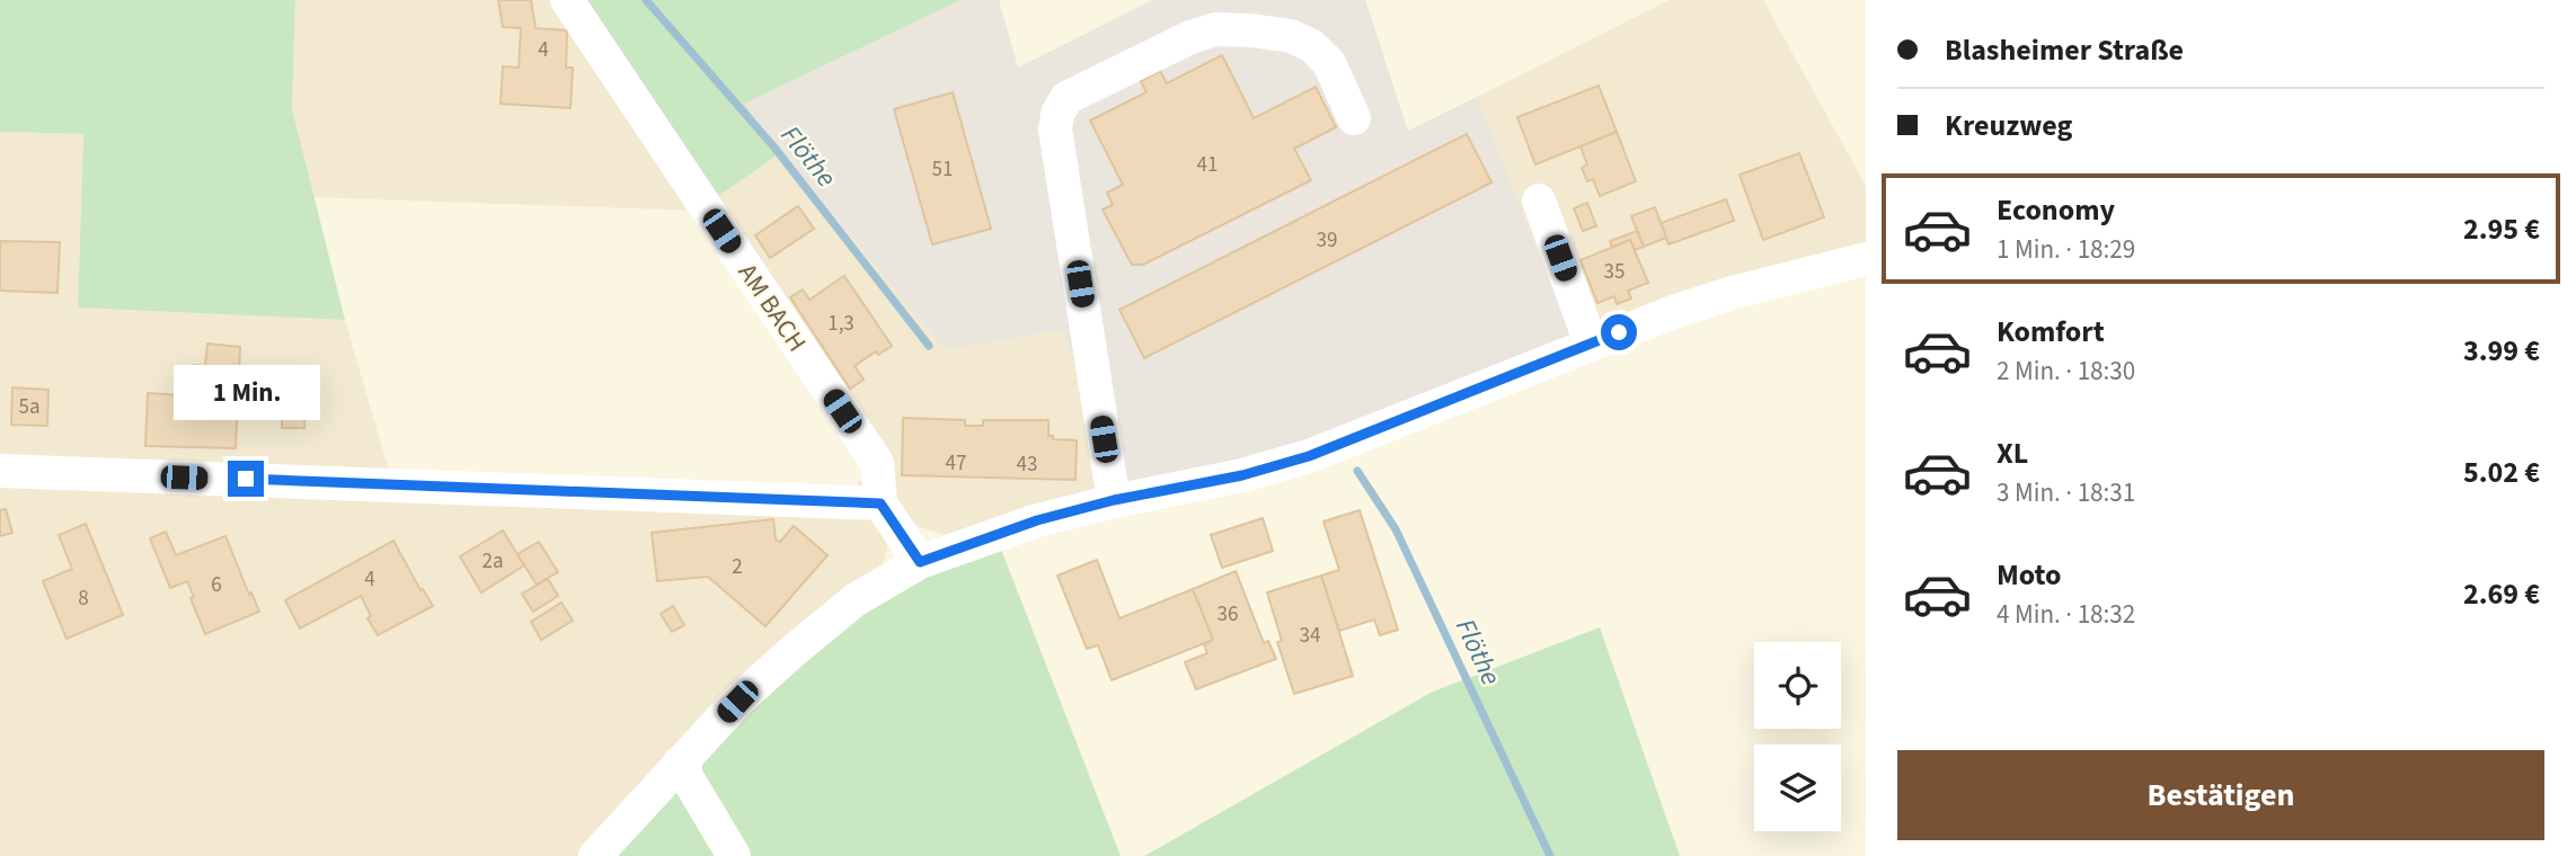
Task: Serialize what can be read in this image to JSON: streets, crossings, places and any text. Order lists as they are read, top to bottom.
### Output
{
  "streets": {
    "street": ["AM BACH"]
  },
  "water": ["Flöthe"],
  "house_numbers": [
    "4",
    "41",
    "51",
    "39",
    "35",
    "1,3",
    "5a",
    "47",
    "43",
    "2a",
    "2",
    "4",
    "6",
    "8",
    "36",
    "34"
  ],
  "page": {
    "banner": ["Blasheimer Straße", "Kreuzweg"],
    "list": [
      {
        "name": "Economy",
        "note": "1 Min. · 18:29",
        "value": "2.95 €"
      },
      {
        "name": "Komfort",
        "note": "2 Min. · 18:30",
        "value": "3.99 €"
      },
      {
        "name": "XL",
        "note": "3 Min. · 18:31",
        "value": "5.02 €"
      },
      {
        "name": "Moto",
        "note": "4 Min. · 18:32",
        "value": "2.69 €"
      }
    ],
    "bubble": "1 Min.",
    "buttons": "Bestätigen"
  }
}
